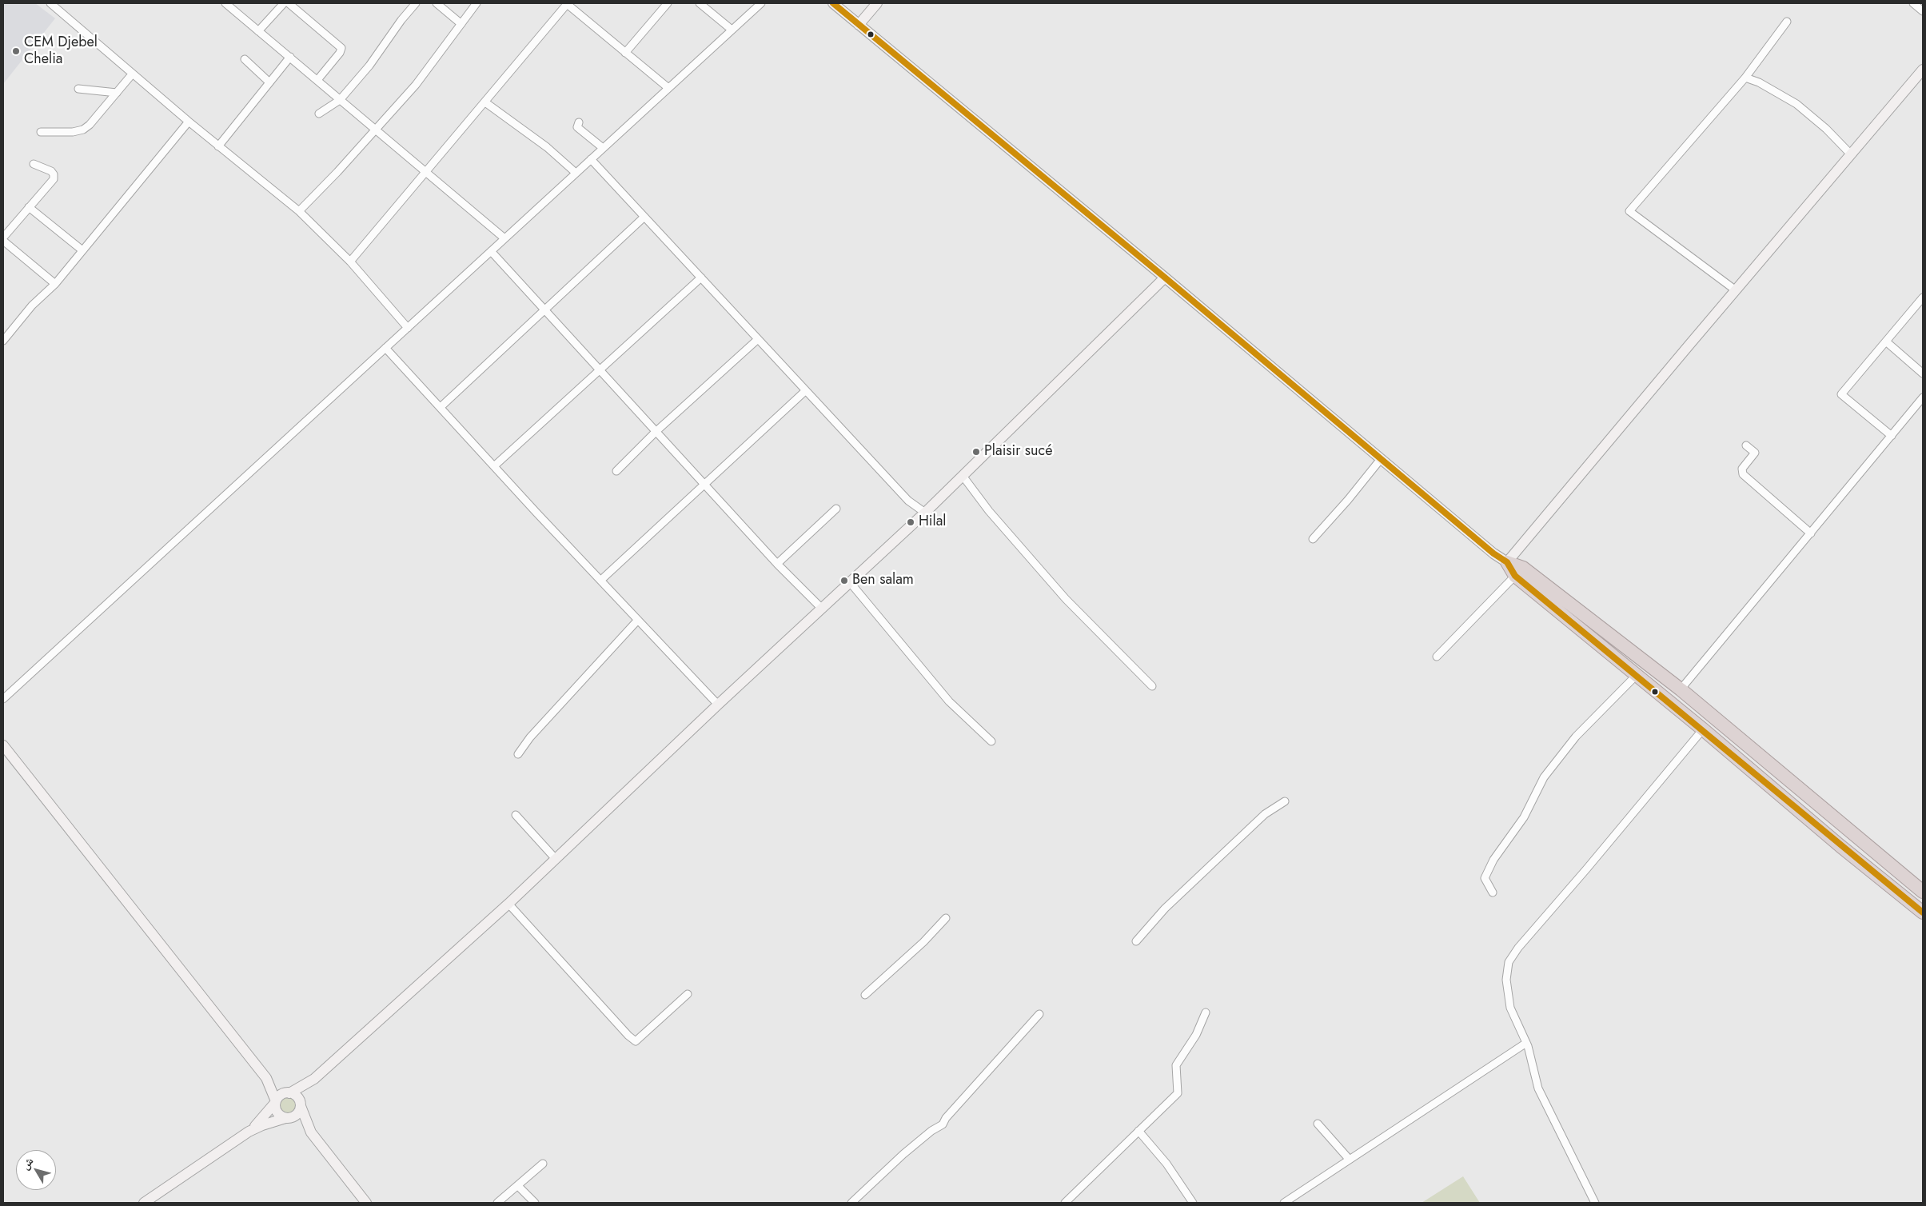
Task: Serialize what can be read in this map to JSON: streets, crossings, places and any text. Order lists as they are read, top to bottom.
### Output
{
  "places": [
    "CEM Djebel Chelia",
    "Plaisir sucé",
    "Hilal",
    "Ben salam"
  ],
  "north": "top left"
}
